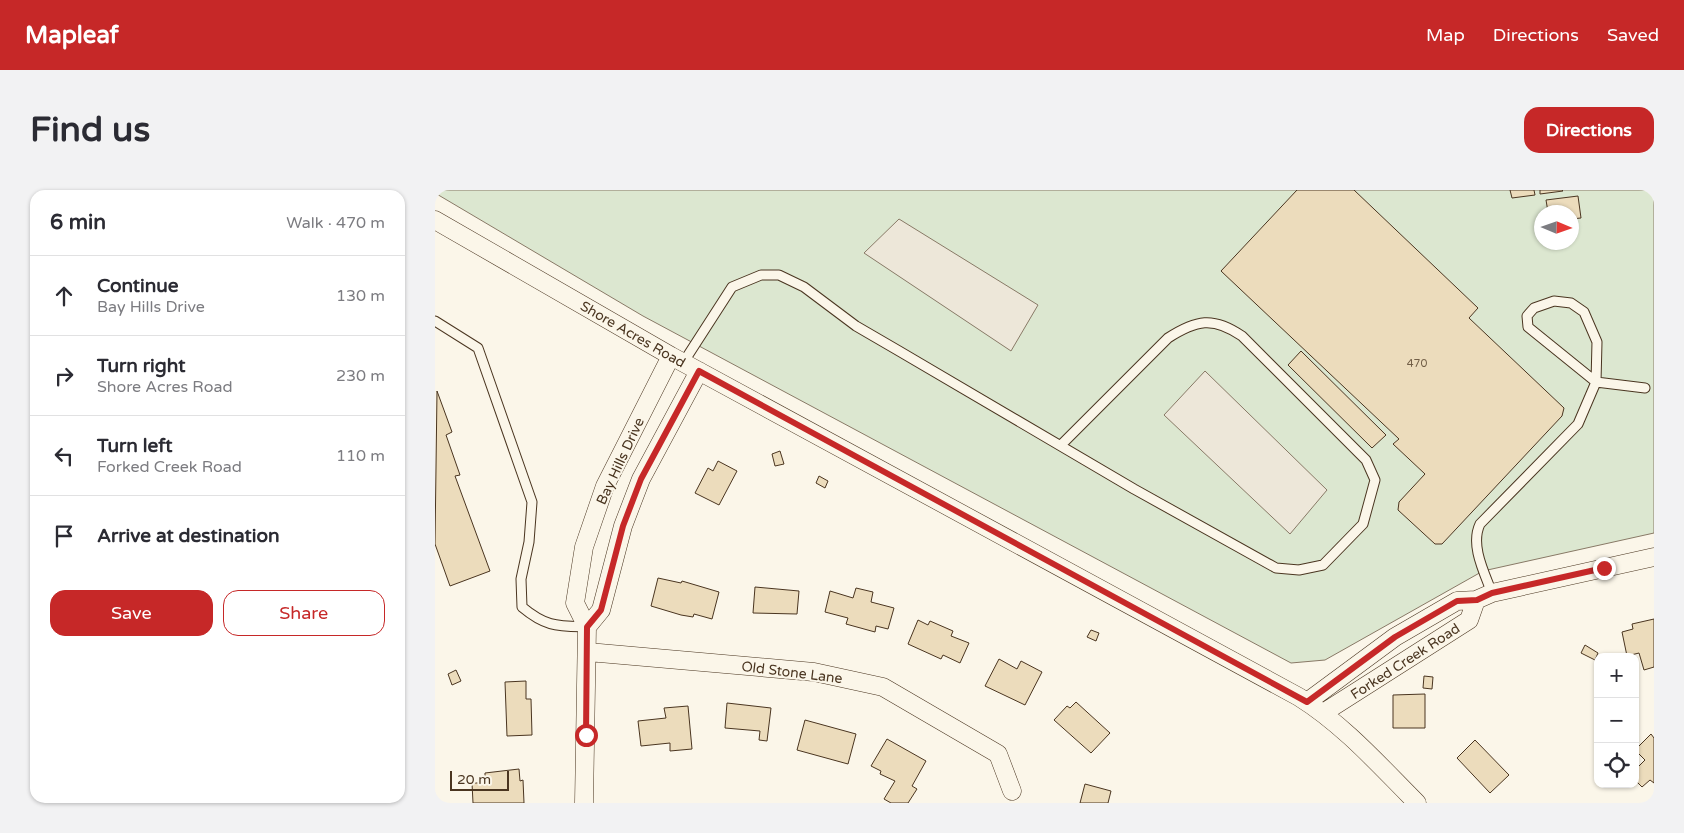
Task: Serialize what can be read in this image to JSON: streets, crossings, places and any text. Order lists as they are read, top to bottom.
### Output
{
  "streets": {
    "street": [
      "Shore Acres Road",
      "Bay Hills Drive",
      "Forked Creek Road",
      "Old Stone Lane"
    ]
  },
  "crossings": [
    ["Shore Acres Road", "Bay Hills Drive"],
    ["Shore Acres Road", "Forked Creek Road"],
    ["Bay Hills Drive", "Old Stone Lane"]
  ],
  "house_numbers": ["470"],
  "scale_bar": "20 m",
  "north": "right",
  "page": {
    "header": "Mapleaf",
    "nav": ["Map", "Directions", "Saved"],
    "buttons": [
      "Directions",
      ["Save", "Share"]
    ],
    "title": "Find us",
    "heading": ["6 min", "Walk · 470 m"],
    "list": [
      ["Continue", "Bay Hills Drive", "130 m"],
      ["Turn right", "Shore Acres Road", "230 m"],
      ["Turn left", "Forked Creek Road", "110 m"],
      "Arrive at destination"
    ],
    "map_buttons": ["+", "−"],
    "scale": "20 m"
  }
}
